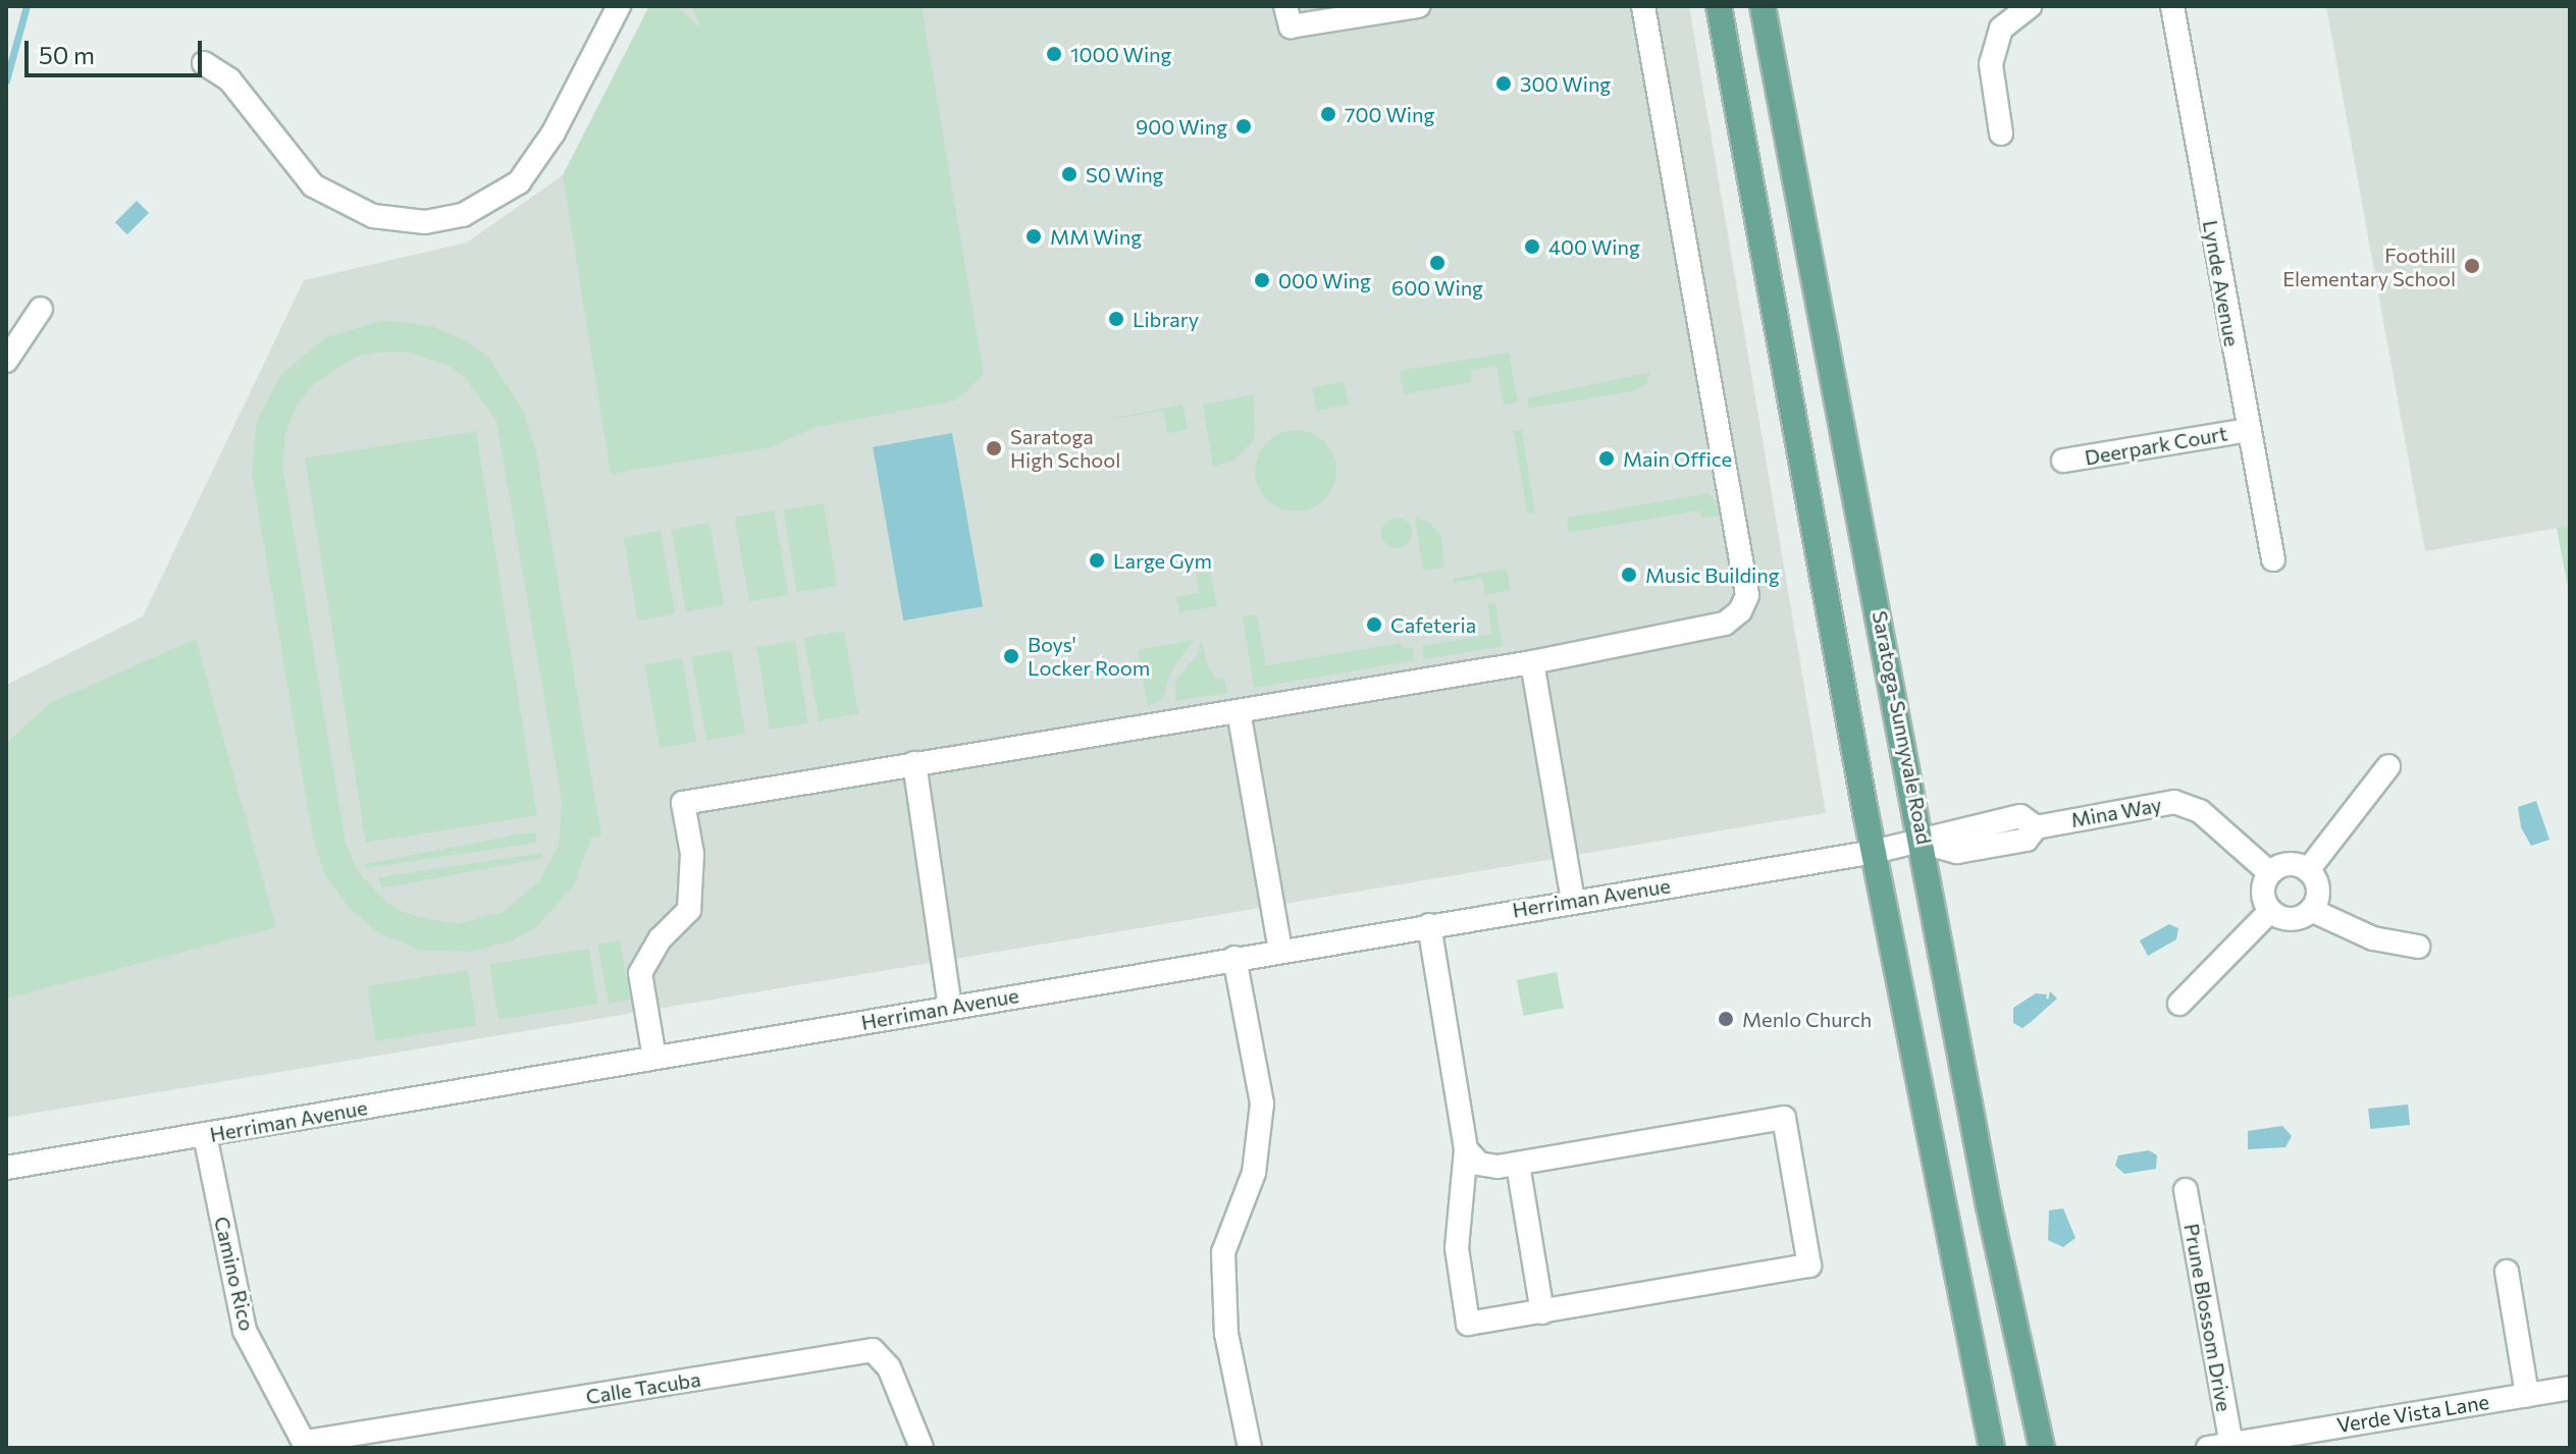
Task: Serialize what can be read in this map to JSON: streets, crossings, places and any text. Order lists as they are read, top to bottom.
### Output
{
  "streets": {
    "main road": ["Saratoga-Sunnyvale Road"],
    "street": [
      "Lynde Avenue",
      "Deerpark Court",
      "Mina Way",
      "Herriman Avenue",
      "Camino Rico",
      "Prune Blossom Drive",
      "Calle Tacuba",
      "Verde Vista Lane"
    ]
  },
  "crossings": [
    ["Lynde Avenue", "Deerpark Court"],
    ["Saratoga-Sunnyvale Road", "Mina Way"],
    ["Mina Way", "Herriman Avenue"],
    ["Herriman Avenue", "Camino Rico"],
    ["Camino Rico", "Calle Tacuba"],
    ["Prune Blossom Drive", "Verde Vista Lane"]
  ],
  "places": [
    "1000 Wing",
    "300 Wing",
    "700 Wing",
    "900 Wing",
    "S0 Wing",
    "MM Wing",
    "400 Wing",
    "600 Wing",
    "Foothill Elementary School",
    "000 Wing",
    "Library",
    "Saratoga High School",
    "Main Office",
    "Large Gym",
    "Music Building",
    "Cafeteria",
    "Boys' Locker Room",
    "Menlo Church"
  ],
  "scale_bar": "50 m"
}
